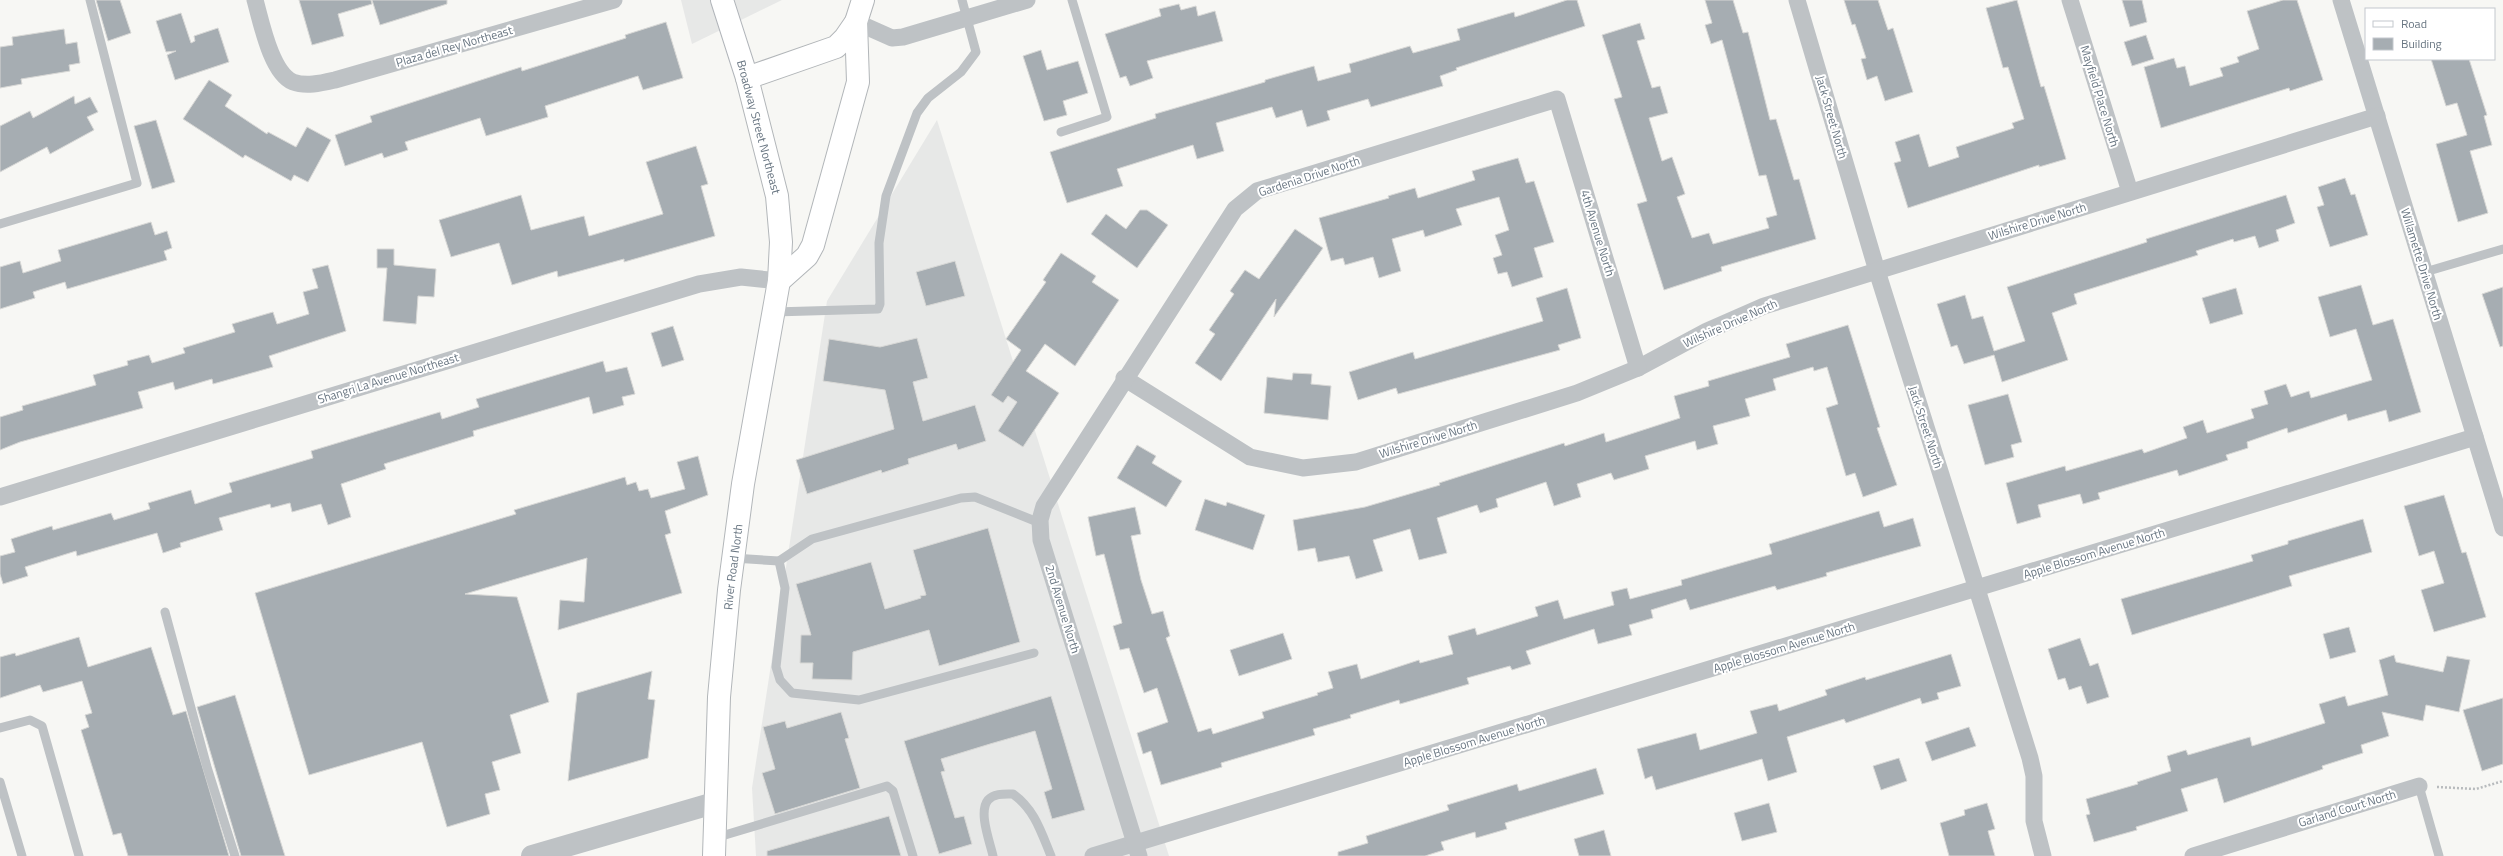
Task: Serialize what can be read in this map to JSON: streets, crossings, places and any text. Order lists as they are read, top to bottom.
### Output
{
  "streets": {
    "main road": ["Broadway Street Northeast", "River Road North"],
    "street": [
      "Plaza del Rey Northeast",
      "Mayfield Place North",
      "Jack Street North",
      "Gardenia Drive North",
      "Wilshire Drive North",
      "4th Avenue North",
      "Willamette Drive North",
      "Shangri La Avenue Northeast",
      "Apple Blossom Avenue North",
      "2nd Avenue North",
      "Garland Court North"
    ]
  },
  "crossings": [
    ["Mayfield Place North", "Wilshire Drive North"],
    ["Jack Street North", "Wilshire Drive North"],
    ["Jack Street North", "Apple Blossom Avenue North"],
    ["Broadway Street Northeast", "Shangri La Avenue Northeast"],
    ["Broadway Street Northeast", "River Road North"],
    ["Gardenia Drive North", "Wilshire Drive North"],
    ["Gardenia Drive North", "4th Avenue North"],
    ["Gardenia Drive North", "2nd Avenue North"],
    ["Wilshire Drive North", "4th Avenue North"],
    ["Wilshire Drive North", "Willamette Drive North"],
    ["Wilshire Drive North", "2nd Avenue North"],
    ["Willamette Drive North", "Apple Blossom Avenue North"],
    ["Shangri La Avenue Northeast", "River Road North"],
    ["Apple Blossom Avenue North", "2nd Avenue North"]
  ],
  "legend": ["Road", "Building"]
}
